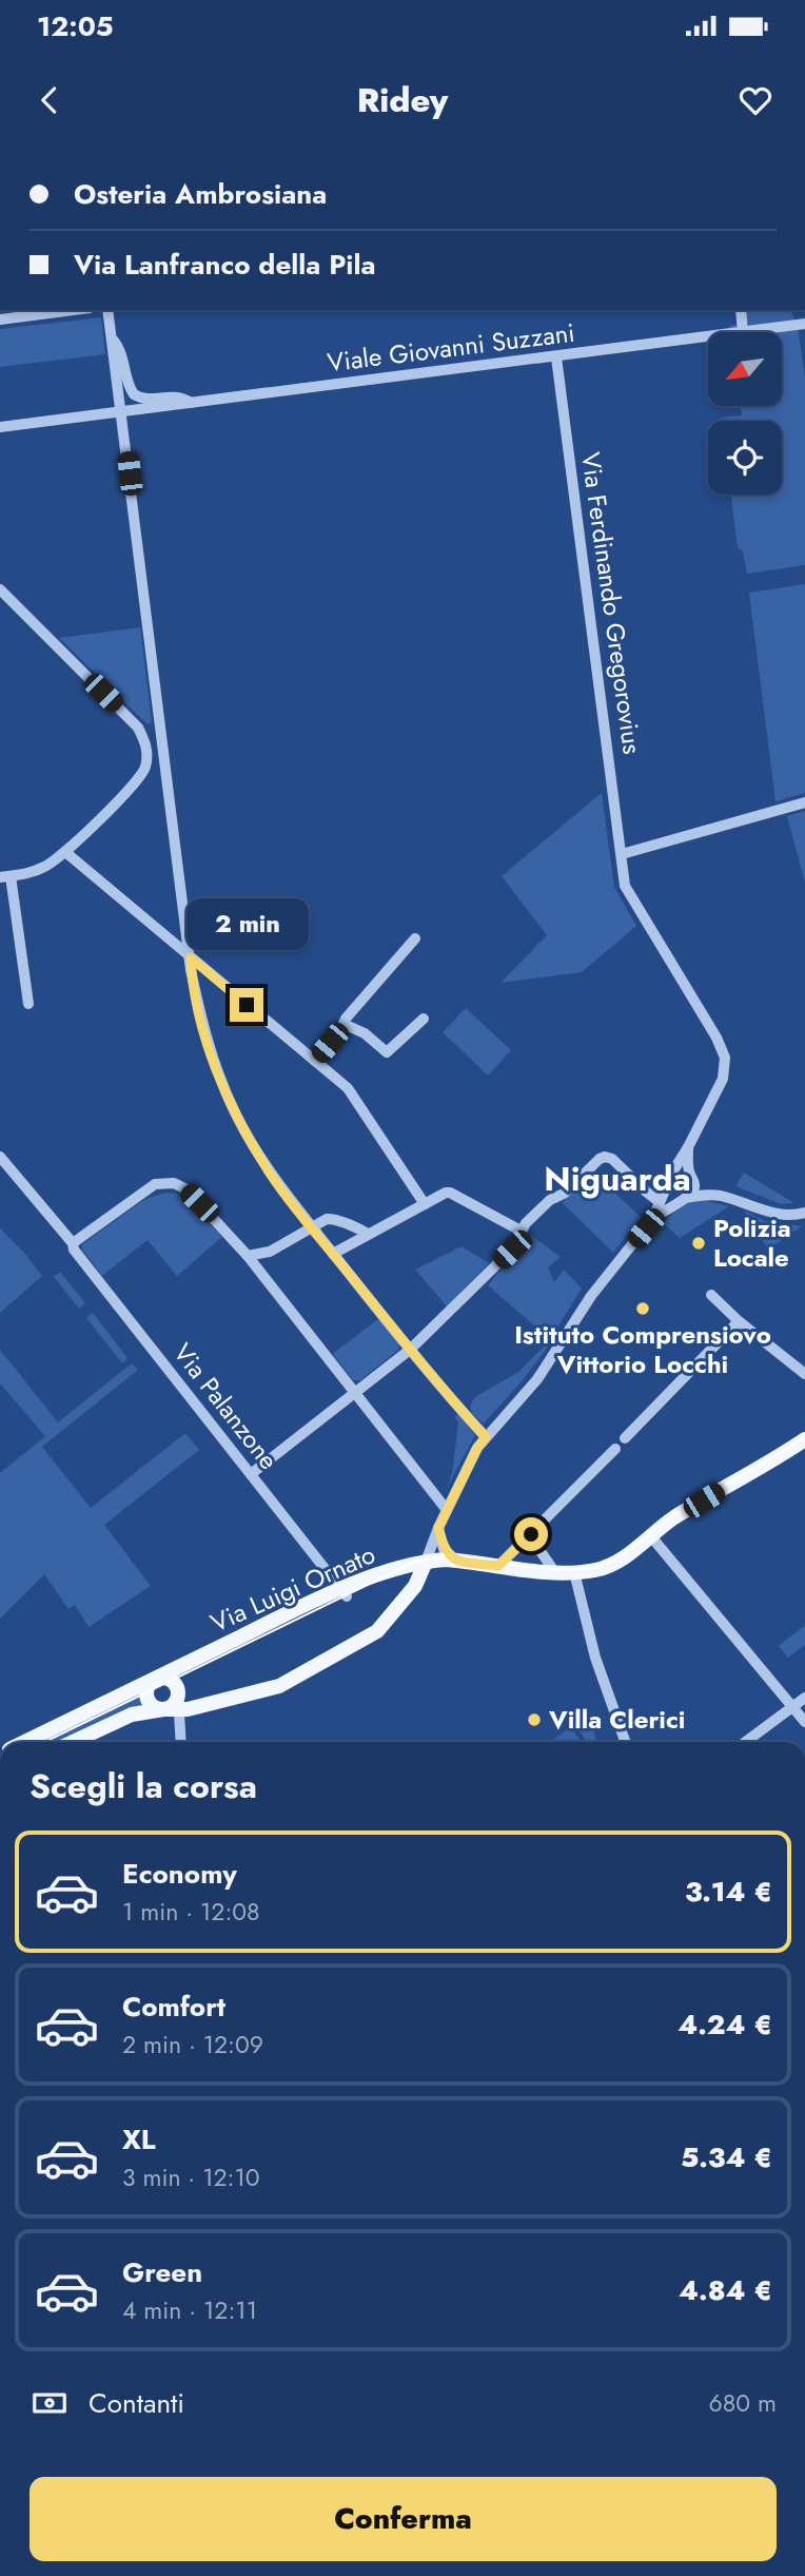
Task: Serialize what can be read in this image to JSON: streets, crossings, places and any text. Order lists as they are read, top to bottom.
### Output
{
  "streets": {
    "main road": ["Via Luigi Ornato"],
    "street": ["Viale Giovanni Suzzani", "Via Ferdinando Gregorovius", "Via Palanzone"]
  },
  "crossings": [
    ["Viale Giovanni Suzzani", "Via Ferdinando Gregorovius"],
    ["Via Palanzone", "Via Luigi Ornato"]
  ],
  "districts": ["Niguarda"],
  "places": ["Polizia Locale", "Istituto Comprensiovo Vittorio Locchi", "Villa Clerici"],
  "north": "bottom left",
  "page": {
    "status": "12:05",
    "header": "Ridey",
    "banner": ["Osteria Ambrosiana", "Via Lanfranco della Pila"],
    "bubble": "2 min",
    "heading": "Scegli la corsa",
    "list": [
      {
        "name": "Economy",
        "note": "1 min · 12:08",
        "value": "3.14 €"
      },
      {
        "name": "Comfort",
        "note": "2 min · 12:09",
        "value": "4.24 €"
      },
      {
        "name": "XL",
        "note": "3 min · 12:10",
        "value": "5.34 €"
      },
      {
        "name": "Green",
        "note": "4 min · 12:11",
        "value": "4.84 €"
      }
    ],
    "pay": ["Contanti", "680 m"],
    "buttons": "Conferma"
  }
}
